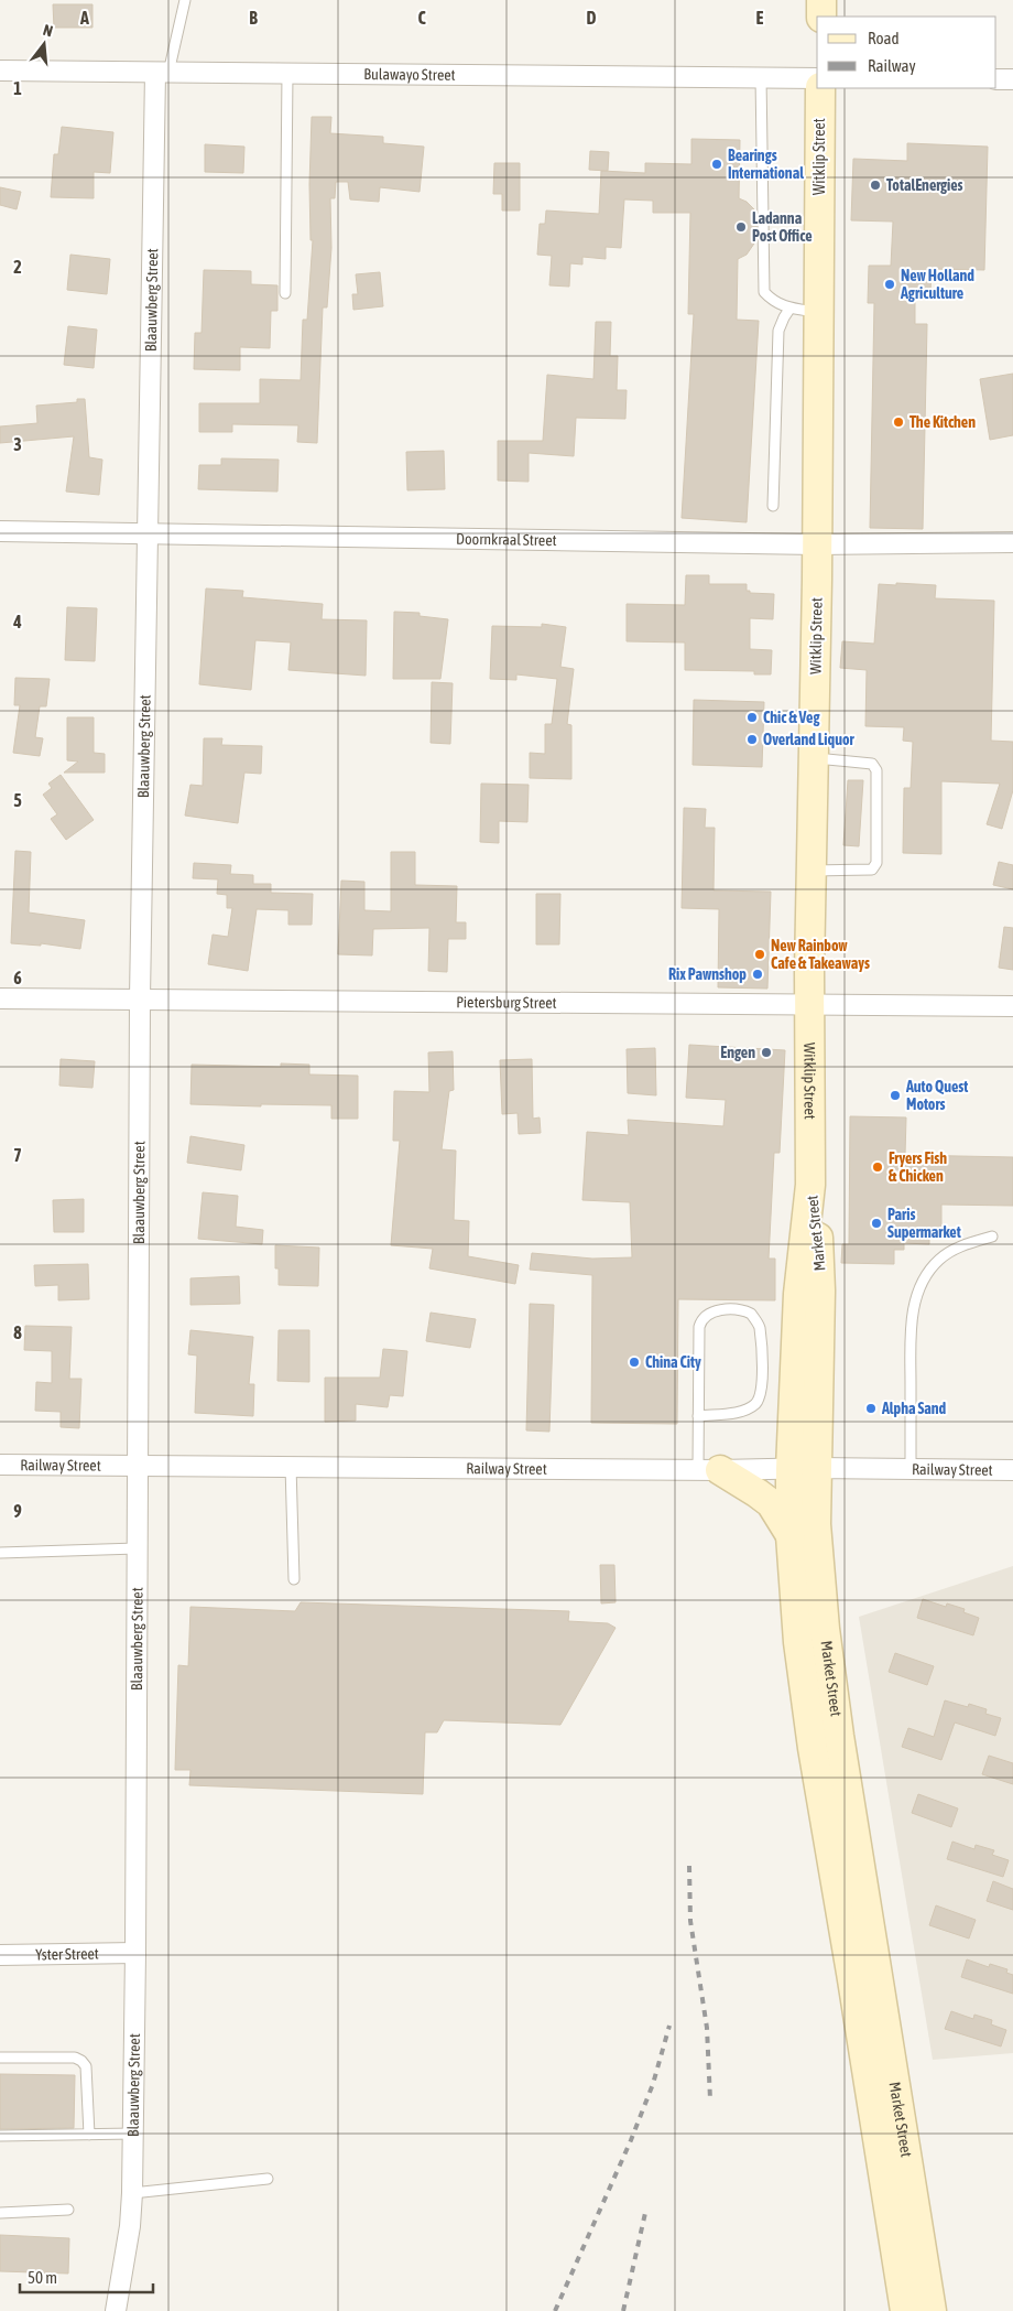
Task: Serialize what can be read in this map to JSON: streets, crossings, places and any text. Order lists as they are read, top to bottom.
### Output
{
  "streets": {
    "main road": ["Witklip Street", "Market Street"],
    "street": [
      "Bulawayo Street",
      "Blaauwberg Street",
      "Doornkraal Street",
      "Pietersburg Street",
      "Railway Street",
      "Yster Street"
    ]
  },
  "crossings": [
    ["Bulawayo Street", "Blaauwberg Street"],
    ["Witklip Street", "Doornkraal Street"],
    ["Witklip Street", "Pietersburg Street"],
    ["Witklip Street", "Market Street"],
    ["Blaauwberg Street", "Doornkraal Street"],
    ["Blaauwberg Street", "Pietersburg Street"],
    ["Blaauwberg Street", "Railway Street"],
    ["Blaauwberg Street", "Yster Street"],
    ["Market Street", "Railway Street"]
  ],
  "places": [
    "Bearings International",
    "TotalEnergies",
    "Ladanna Post Office",
    "New Holland Agriculture",
    "The Kitchen",
    "Chic & Veg",
    "Overland Liquor",
    "New Rainbow Cafe & Takeaways",
    "Rix Pawnshop",
    "Engen",
    "Auto Quest Motors",
    "Fryers Fish & Chicken",
    "Paris Supermarket",
    "China City",
    "Alpha Sand"
  ],
  "legend": ["Road", "Railway"],
  "scale_bar": "50 m",
  "north": "top",
  "grid": {
    "columns": [
      "A",
      "B",
      "C",
      "D",
      "E"
    ],
    "rows": [
      "1",
      "2",
      "3",
      "4",
      "5",
      "6",
      "7",
      "8",
      "9"
    ]
  }
}
